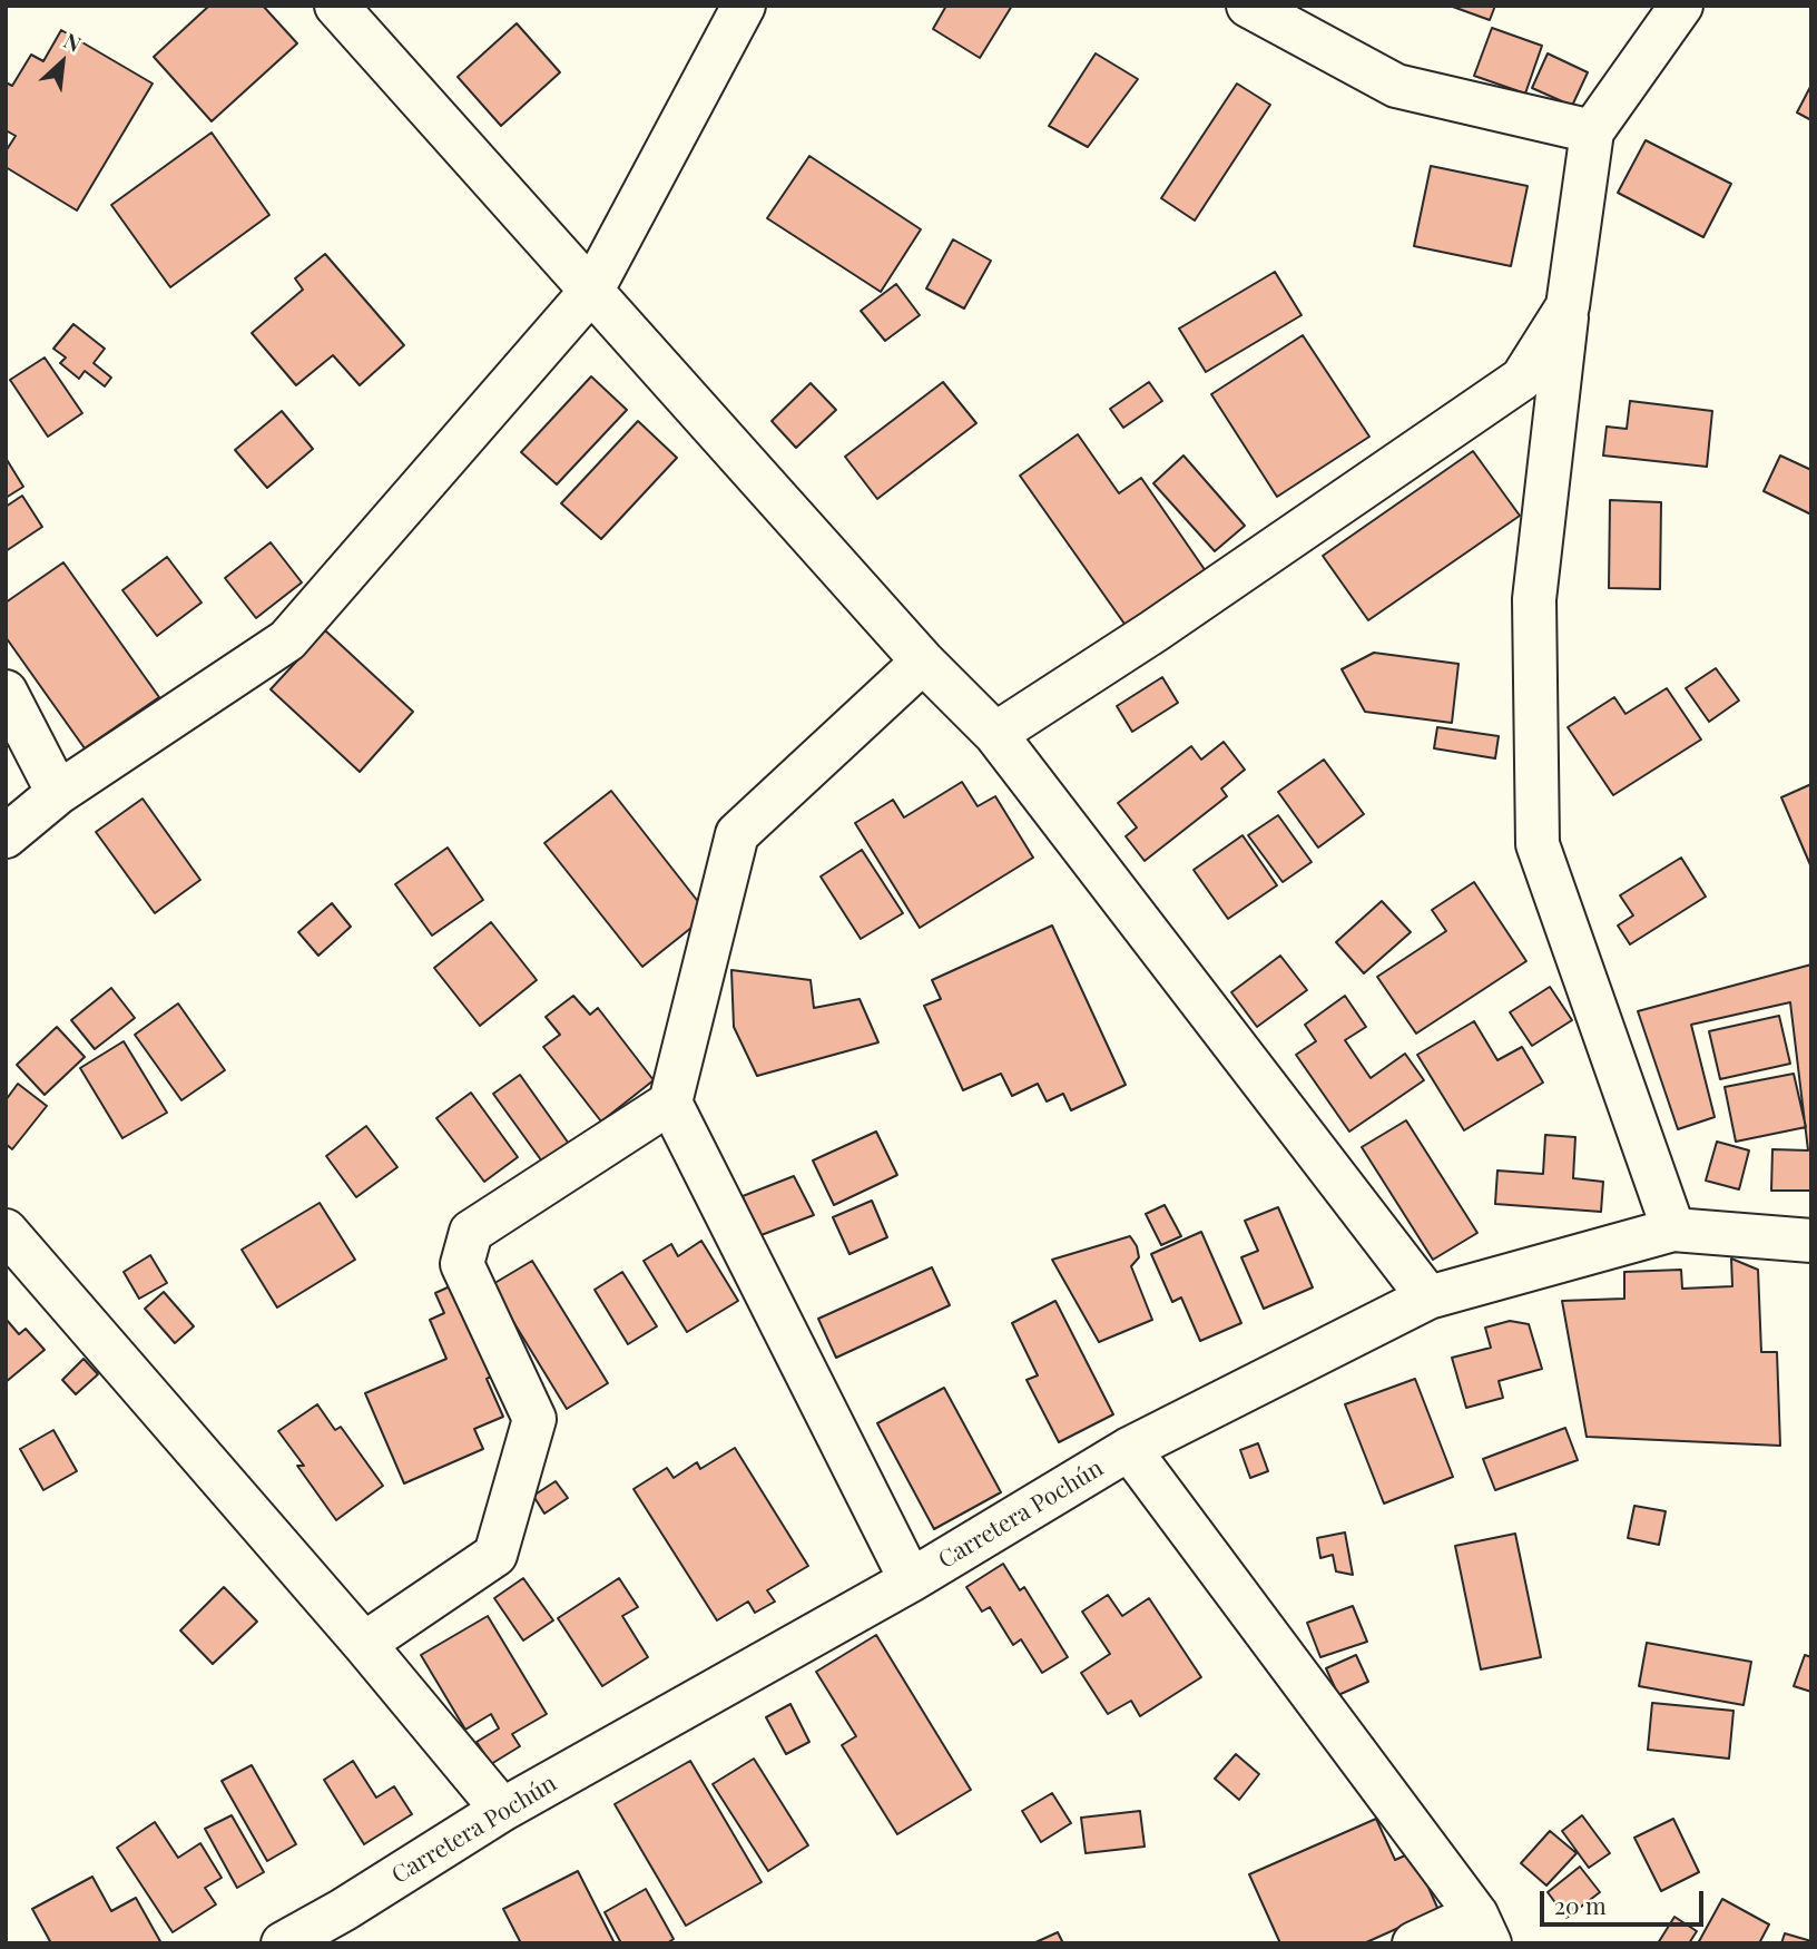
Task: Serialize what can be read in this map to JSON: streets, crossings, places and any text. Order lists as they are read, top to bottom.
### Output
{
  "streets": {
    "street": ["Carretera Pochún"]
  },
  "scale_bar": "20 m",
  "north": "top right"
}
